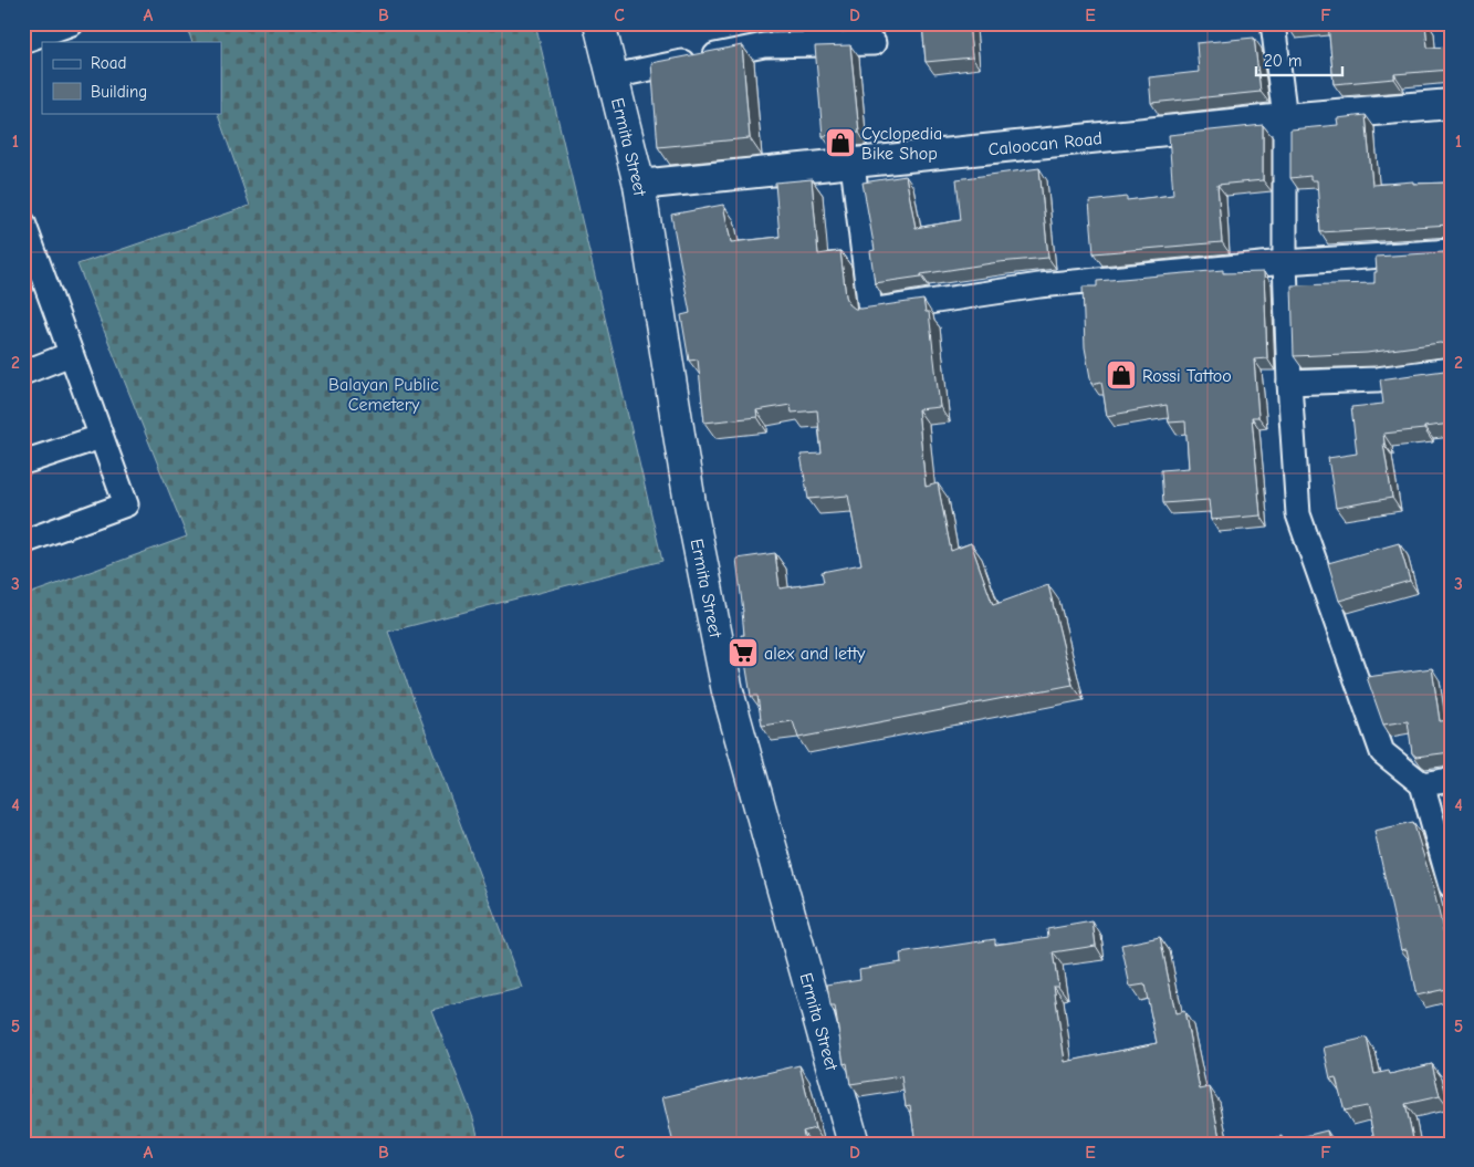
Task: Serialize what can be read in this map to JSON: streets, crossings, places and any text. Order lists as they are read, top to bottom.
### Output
{
  "streets": {
    "main road": ["Ermita Street"],
    "street": ["Caloocan Road"]
  },
  "crossings": [
    ["Caloocan Road", "Ermita Street"]
  ],
  "parks": ["Balayan Public Cemetery"],
  "places": {
    "shop": ["Cyclopedia Bike Shop", "Rossi Tattoo"],
    "supermarket": ["alex and letty"]
  },
  "legend": ["Road", "Building"],
  "scale_bar": "20 m",
  "grid": {
    "columns": [
      "A",
      "B",
      "C",
      "D",
      "E",
      "F"
    ],
    "rows": [
      "1",
      "2",
      "3",
      "4",
      "5"
    ]
  }
}
